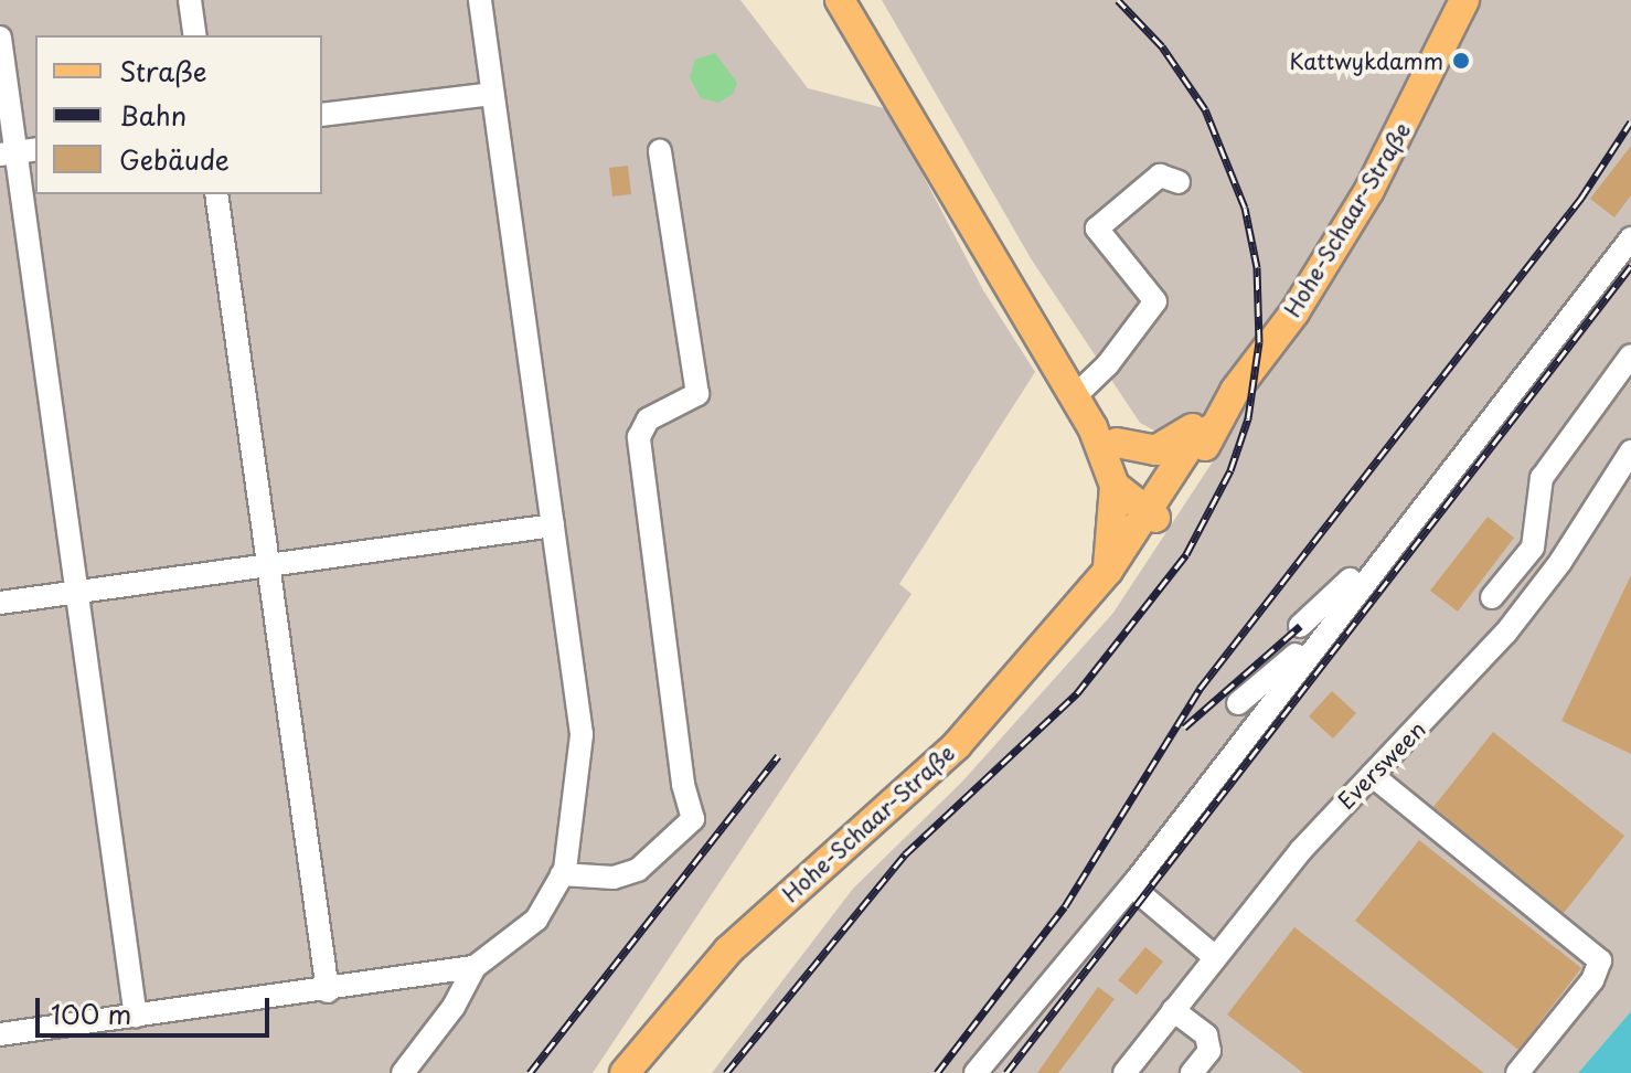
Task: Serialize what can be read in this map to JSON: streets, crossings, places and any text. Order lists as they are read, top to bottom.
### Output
{
  "streets": {
    "main road": ["Hohe-Schaar-Straße"],
    "street": ["Eversween"]
  },
  "places": ["Kattwykdamm"],
  "legend": ["Straße", "Bahn", "Gebäude"],
  "scale_bar": "100 m"
}
